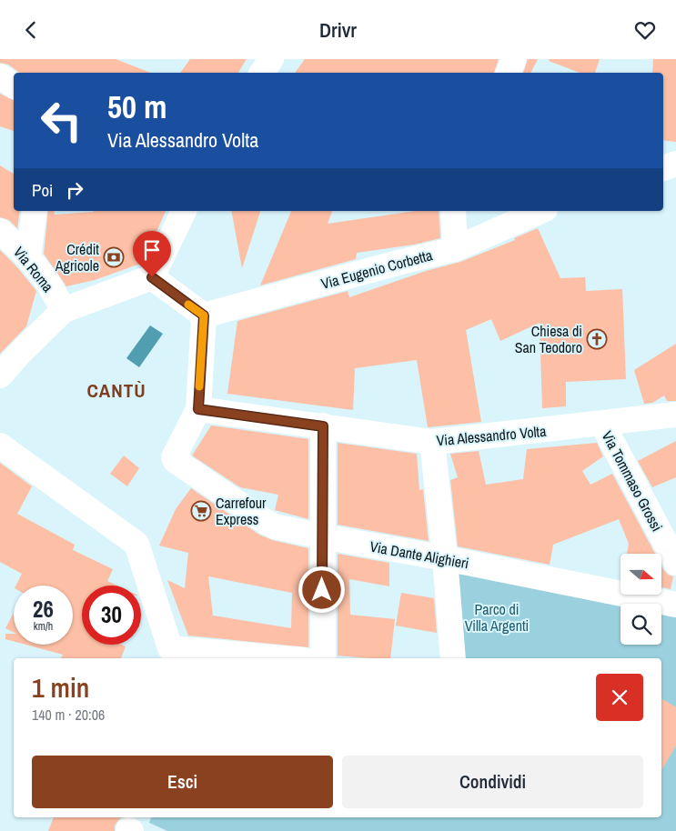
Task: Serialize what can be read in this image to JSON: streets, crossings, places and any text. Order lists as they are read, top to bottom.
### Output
{
  "streets": {
    "street": [
      "Via Roma",
      "Via Eugenio Corbetta",
      "Via Alessandro Volta",
      "Via Tommaso Grossi",
      "Via Dante Alighieri"
    ]
  },
  "crossings": [
    ["Via Alessandro Volta", "Via Tommaso Grossi"],
    ["Via Alessandro Volta", "Via Dante Alighieri"]
  ],
  "districts": ["CANTÙ"],
  "parks": ["Parco di Villa Argenti"],
  "places": {
    "bank": ["Crédit Agricole"],
    "church": ["Chiesa di San Teodoro"],
    "supermarket": ["Carrefour Express"]
  },
  "north": "right",
  "page": {
    "header": "Drivr",
    "turn": ["50 m", "Via Alessandro Volta"],
    "then": "Poi",
    "speed": "26 km/h",
    "limit": "30",
    "heading": ["1 min", "140 m · 20:06"],
    "buttons": ["Esci", "Condividi"]
  }
}
